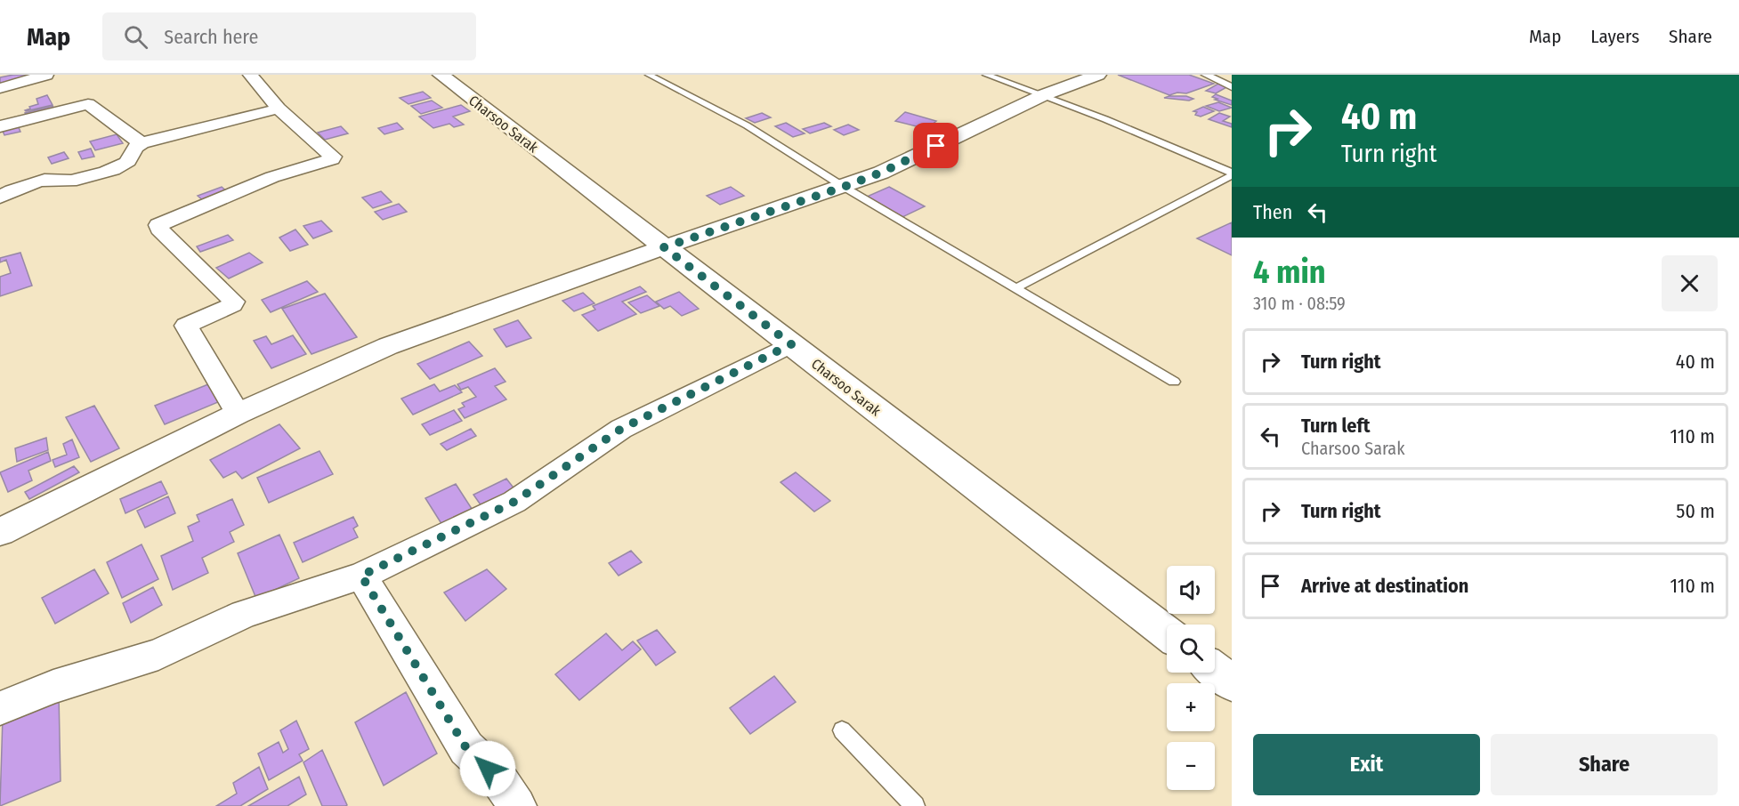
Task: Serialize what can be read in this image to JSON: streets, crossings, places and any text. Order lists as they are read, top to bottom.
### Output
{
  "streets": {
    "street": ["Charsoo Sarak"]
  },
  "page": {
    "header": "Map",
    "search": "Search here",
    "nav": ["Map", "Layers", "Share"],
    "turn": ["40 m", "Turn right"],
    "then": "Then",
    "heading": ["4 min", "310 m · 08:59"],
    "list": [
      {
        "name": "Turn right",
        "value": "40 m"
      },
      {
        "name": "Turn left",
        "note": "Charsoo Sarak",
        "value": "110 m"
      },
      {
        "name": "Turn right",
        "value": "50 m"
      },
      {
        "name": "Arrive at destination",
        "value": "110 m"
      }
    ],
    "map_buttons": ["+", "−"],
    "buttons": ["Exit", "Share"]
  }
}
